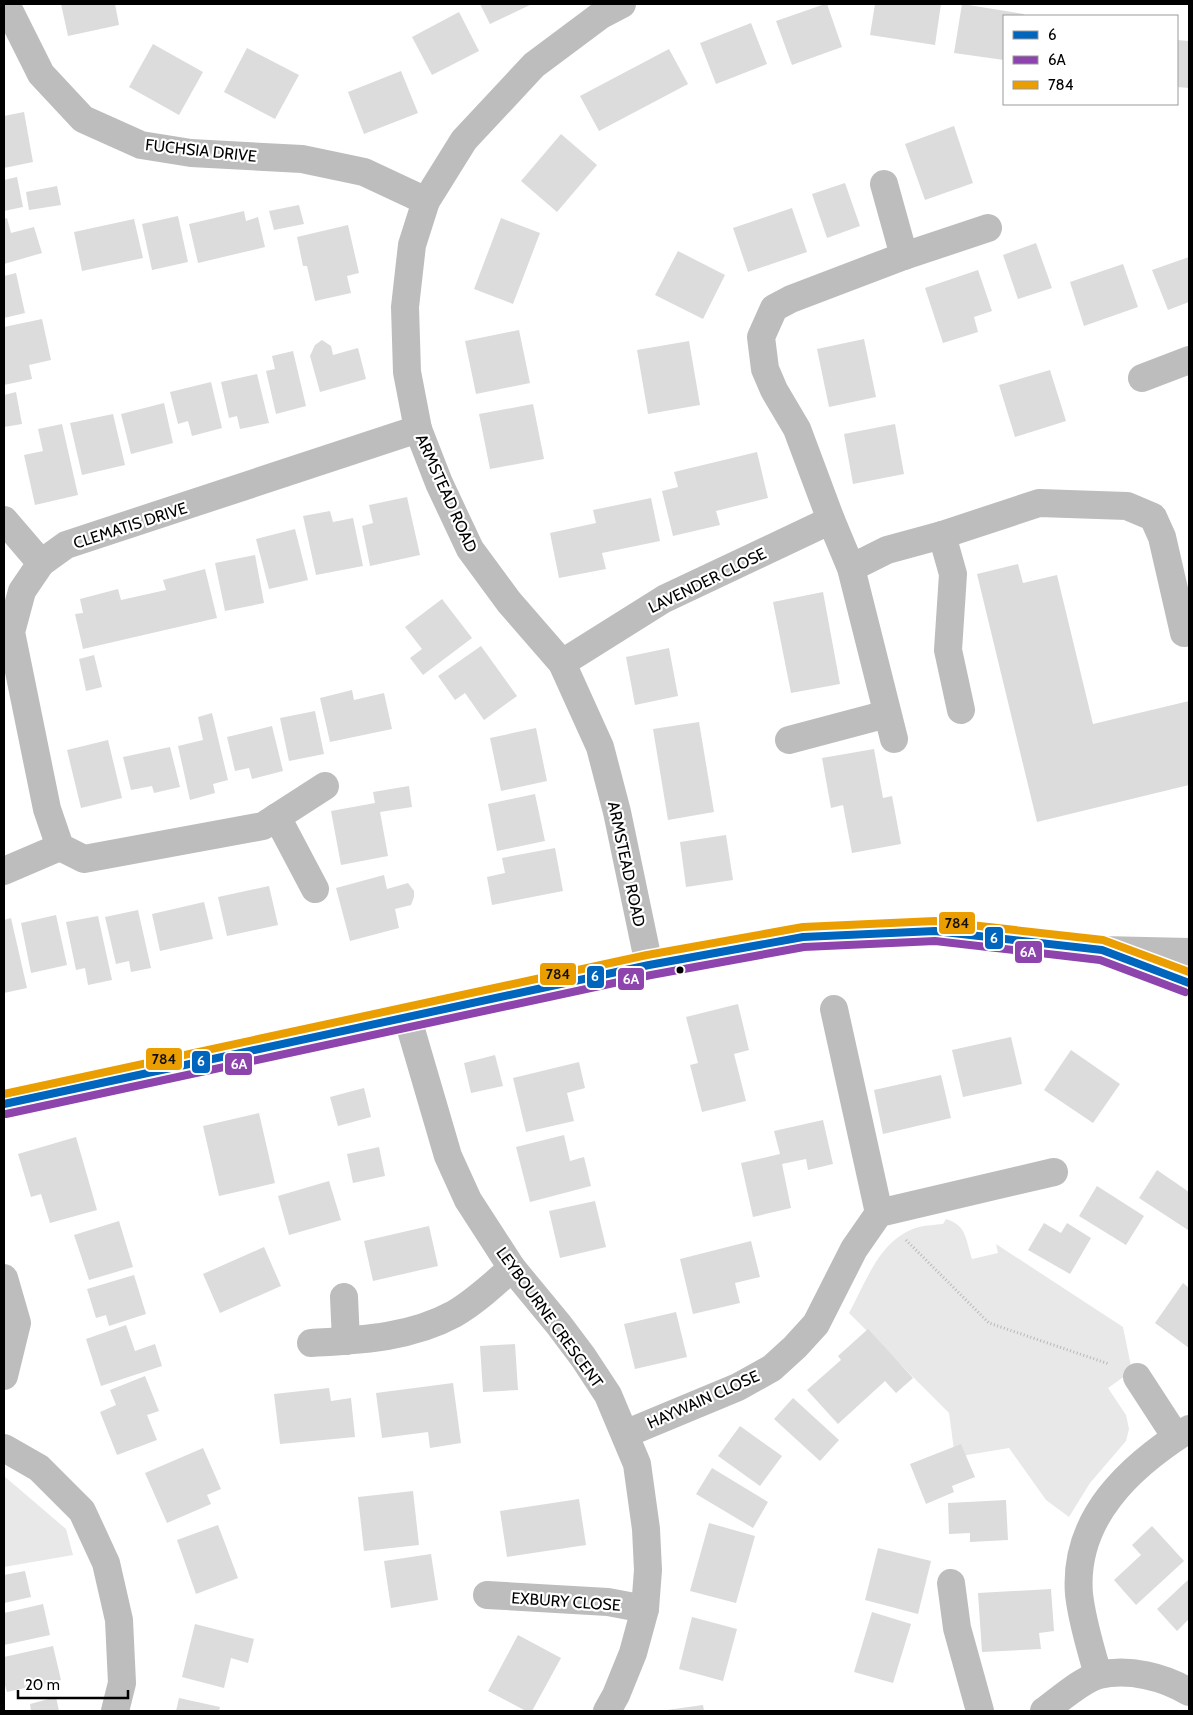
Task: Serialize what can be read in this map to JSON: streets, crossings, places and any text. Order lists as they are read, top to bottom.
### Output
{
  "streets": {
    "street": [
      "FUCHSIA DRIVE",
      "ARMSTEAD ROAD",
      "CLEMATIS DRIVE",
      "LAVENDER CLOSE",
      "LEYBOURNE CRESCENT",
      "HAYWAIN CLOSE",
      "EXBURY CLOSE"
    ]
  },
  "crossings": [
    ["FUCHSIA DRIVE", "ARMSTEAD ROAD"],
    ["ARMSTEAD ROAD", "CLEMATIS DRIVE"],
    ["ARMSTEAD ROAD", "LAVENDER CLOSE"],
    ["LEYBOURNE CRESCENT", "HAYWAIN CLOSE"],
    ["LEYBOURNE CRESCENT", "EXBURY CLOSE"]
  ],
  "lines": ["transit line 784", "transit line 6", "transit line 6A"],
  "legend": ["6", "6A", "784"],
  "scale_bar": "20 m"
}
